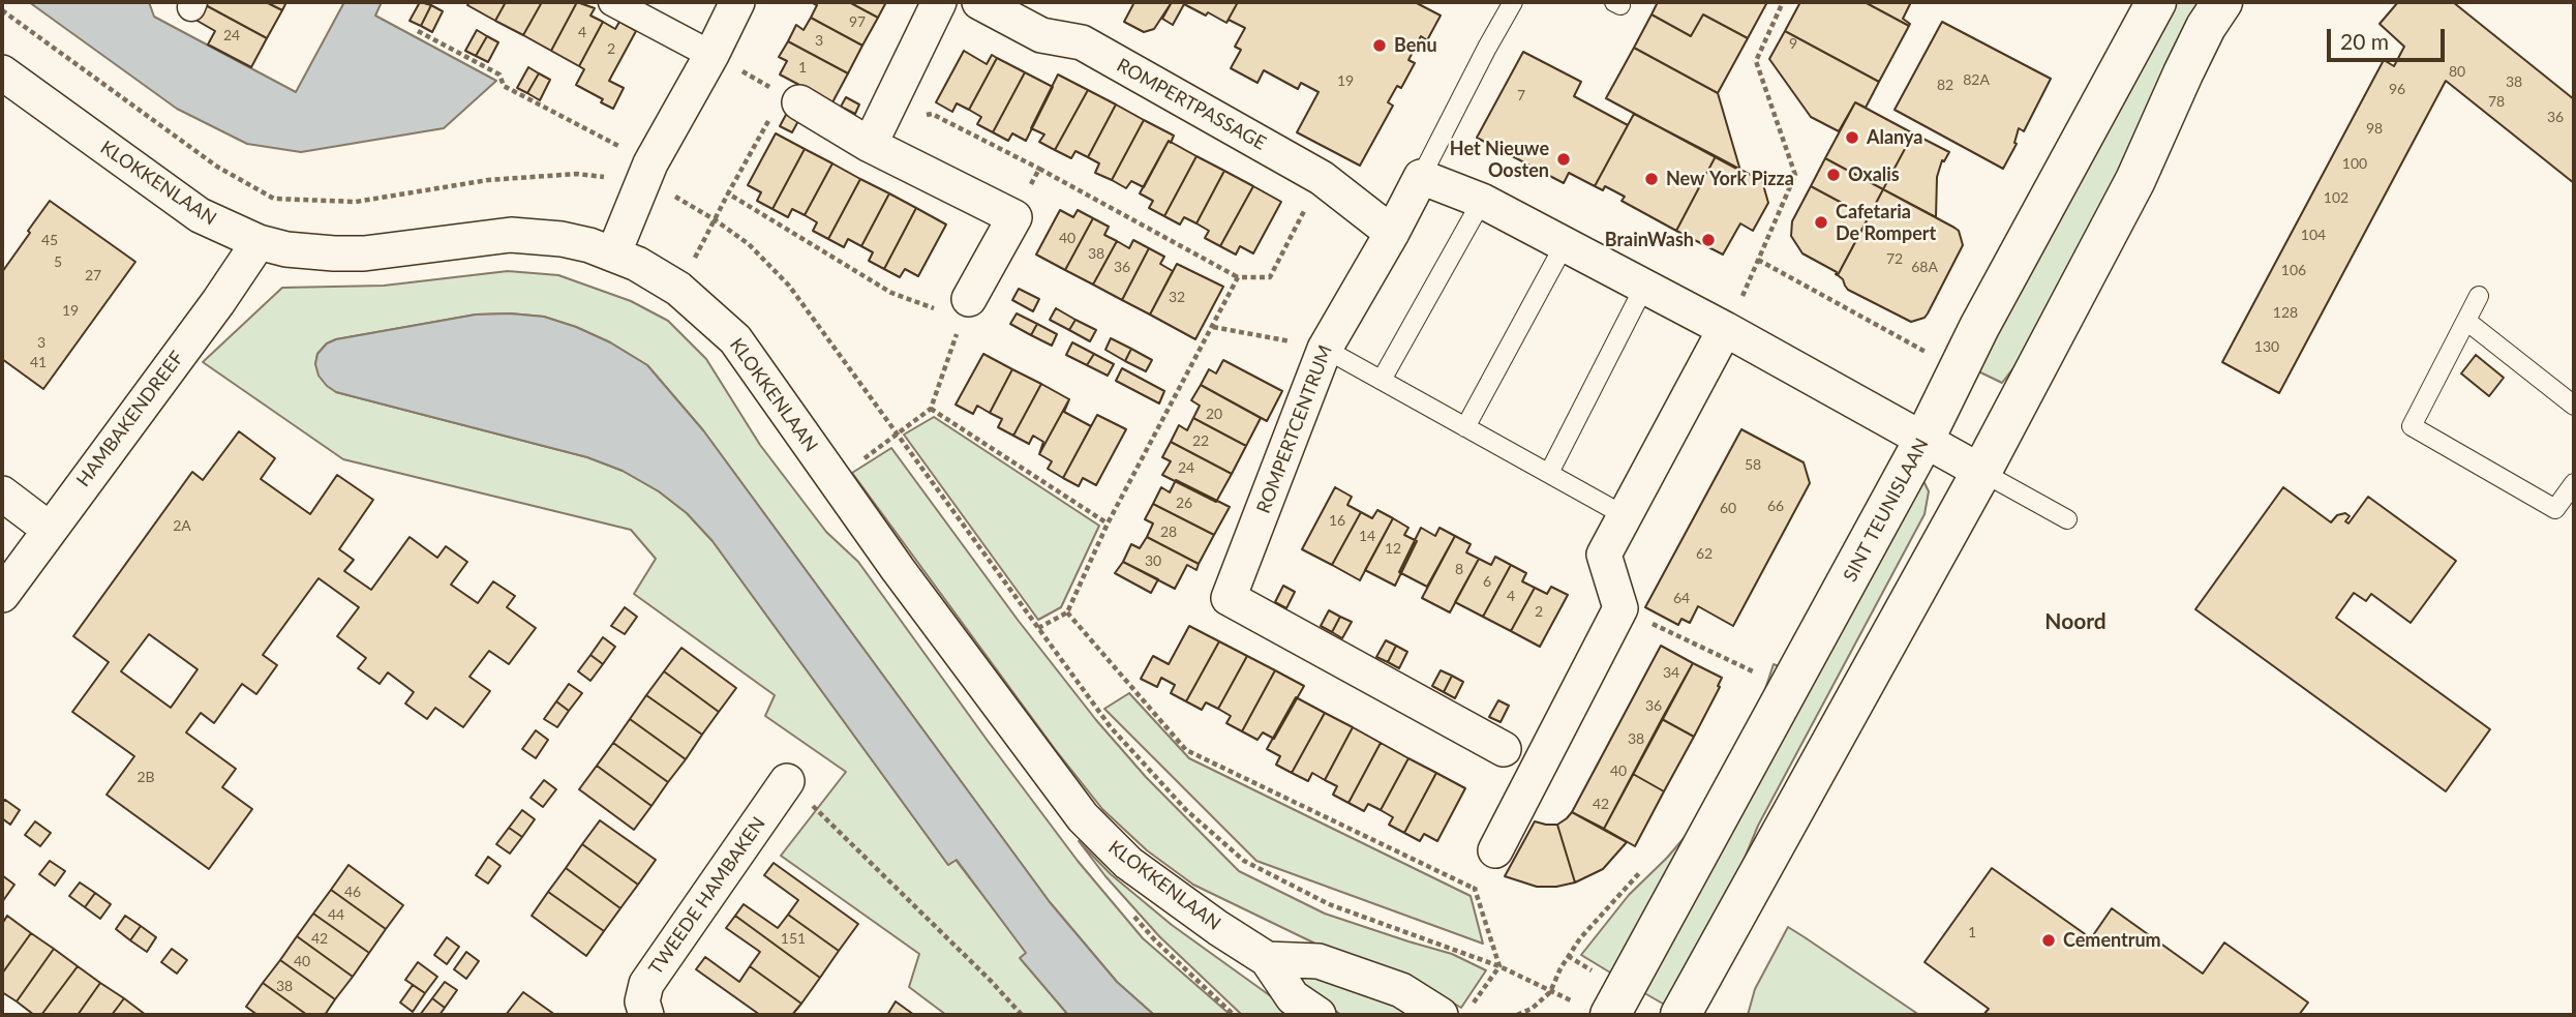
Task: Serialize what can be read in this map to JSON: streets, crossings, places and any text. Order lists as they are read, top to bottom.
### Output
{
  "streets": {
    "street": [
      "ROMPERTPASSAGE",
      "KLOKKENLAAN",
      "HAMBAKENDREEF",
      "ROMPERTCENTRUM",
      "SINT TEUNISLAAN",
      "TWEEDE HAMBAKEN"
    ]
  },
  "crossings": [
    ["ROMPERTPASSAGE", "ROMPERTCENTRUM"],
    ["KLOKKENLAAN", "HAMBAKENDREEF"]
  ],
  "districts": ["Noord"],
  "places": [
    "Benu",
    "Alanya",
    "Het Nieuwe Oosten",
    "Oxalis",
    "New York Pizza",
    "Cafetaria De Rompert",
    "BrainWash",
    "Cementrum"
  ],
  "house_numbers": [
    "97",
    "4",
    "24",
    "3",
    "9",
    "2",
    "1",
    "80",
    "82A",
    "19",
    "38",
    "82",
    "96",
    "7",
    "78",
    "36",
    "98",
    "100",
    "102",
    "104",
    "40",
    "45",
    "38",
    "72",
    "5",
    "36",
    "68A",
    "106",
    "27",
    "32",
    "19",
    "128",
    "3",
    "130",
    "41",
    "20",
    "22",
    "58",
    "24",
    "26",
    "66",
    "60",
    "16",
    "2A",
    "28",
    "14",
    "12",
    "62",
    "30",
    "8",
    "6",
    "4",
    "64",
    "2",
    "34",
    "36",
    "38",
    "40",
    "2B",
    "42",
    "46",
    "44",
    "1",
    "42",
    "151",
    "40",
    "38"
  ],
  "scale_bar": "20 m"
}
